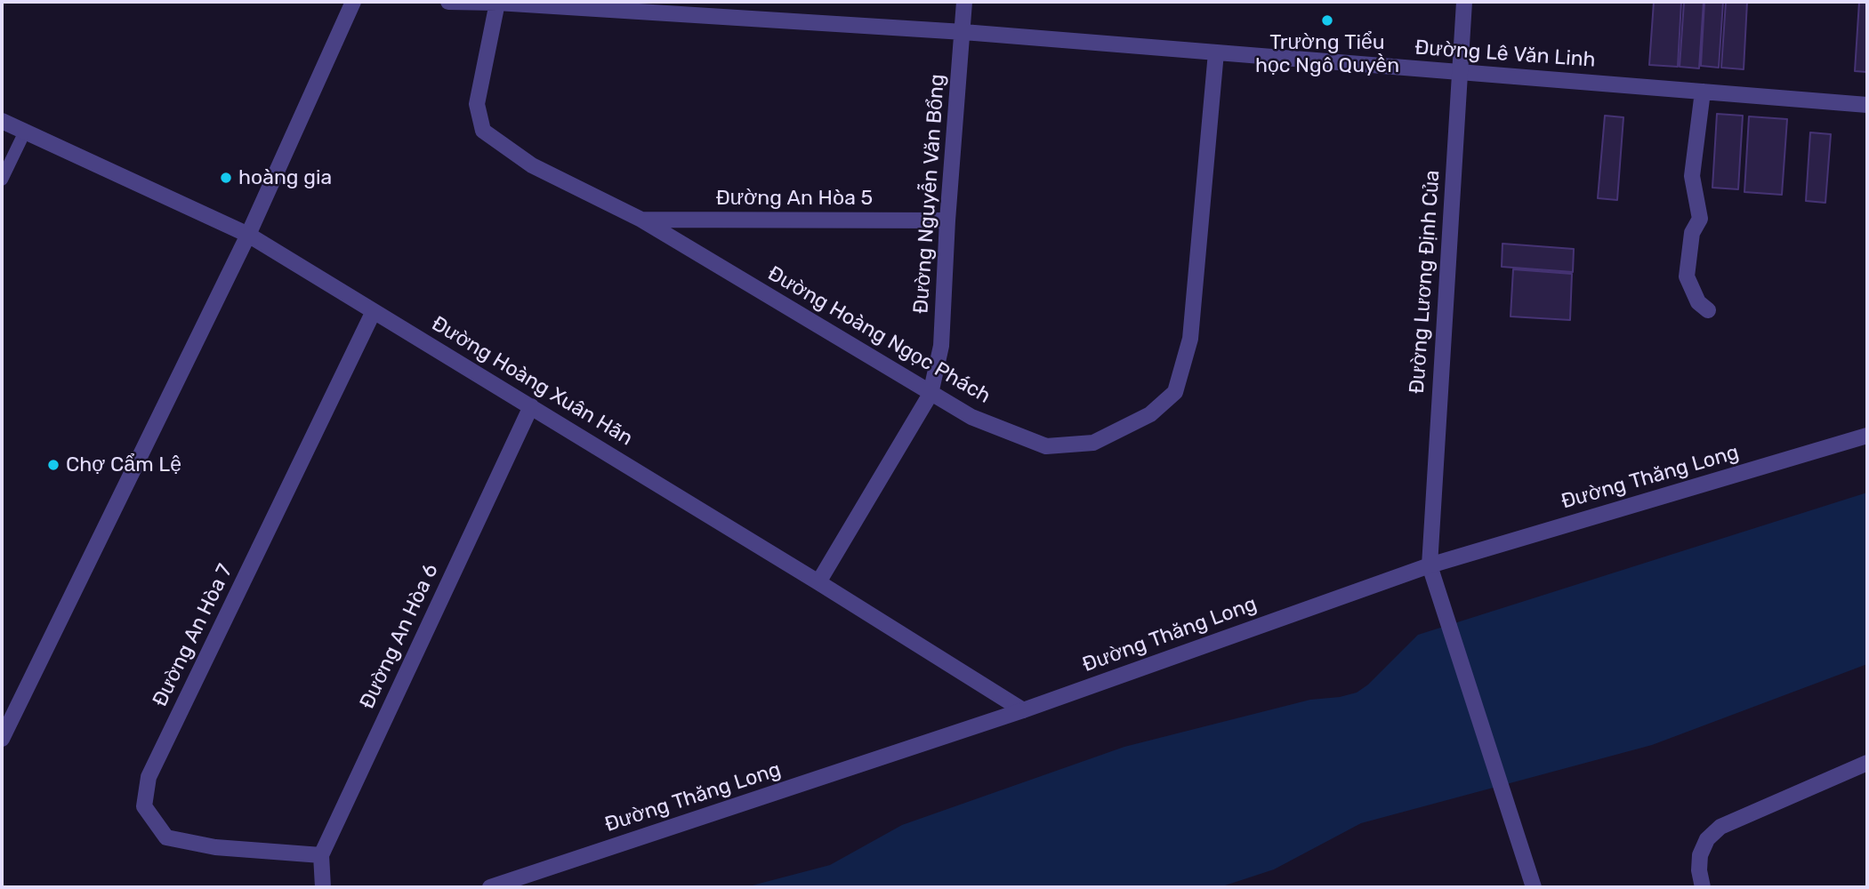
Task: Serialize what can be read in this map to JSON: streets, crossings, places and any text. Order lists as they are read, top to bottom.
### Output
{
  "streets": {
    "street": [
      "Đường Lê Văn Linh",
      "Đường Nguyễn Văn Bổng",
      "Đường An Hòa 5",
      "Đường Lương Định Của",
      "Đường Hoàng Ngọc Phách",
      "Đường Hoàng Xuân Hãn",
      "Đường Thăng Long",
      "Đường An Hòa 7",
      "Đường An Hòa 6"
    ]
  },
  "crossings": [
    ["Đường Lê Văn Linh", "Đường Nguyễn Văn Bổng"],
    ["Đường Lê Văn Linh", "Đường Lương Định Của"],
    ["Đường Lê Văn Linh", "Đường Hoàng Ngọc Phách"],
    ["Đường Nguyễn Văn Bổng", "Đường An Hòa 5"],
    ["Đường Nguyễn Văn Bổng", "Đường Hoàng Ngọc Phách"],
    ["Đường Nguyễn Văn Bổng", "Đường Hoàng Xuân Hãn"],
    ["Đường An Hòa 5", "Đường Hoàng Ngọc Phách"],
    ["Đường Lương Định Của", "Đường Thăng Long"],
    ["Đường Hoàng Xuân Hãn", "Đường Thăng Long"],
    ["Đường Hoàng Xuân Hãn", "Đường An Hòa 7"],
    ["Đường Hoàng Xuân Hãn", "Đường An Hòa 6"],
    ["Đường An Hòa 7", "Đường An Hòa 6"]
  ],
  "places": ["Trường Tiểu học Ngô Quyền", "hoàng gia", "Chợ Cẩm Lệ"]
}
